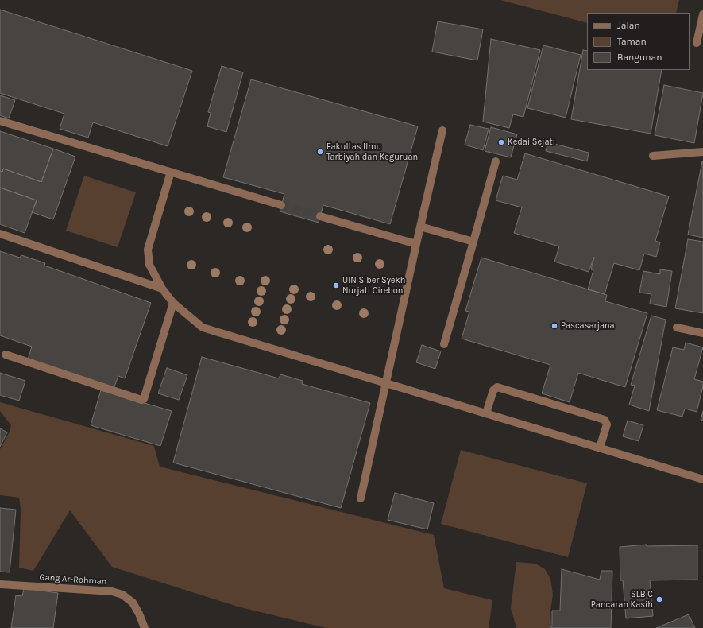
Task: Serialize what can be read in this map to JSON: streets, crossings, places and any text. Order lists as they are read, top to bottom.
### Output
{
  "streets": {
    "street": ["Gang Ar-Rohman"]
  },
  "places": [
    "Kedai Sejati",
    "Fakultas Ilmu Tarbiyah dan Keguruan",
    "UIN Siber Syekh Nurjati Cirebon",
    "Pascasarjana",
    "SLB C Pancaran Kasih"
  ],
  "legend": ["Jalan", "Taman", "Bangunan"]
}
